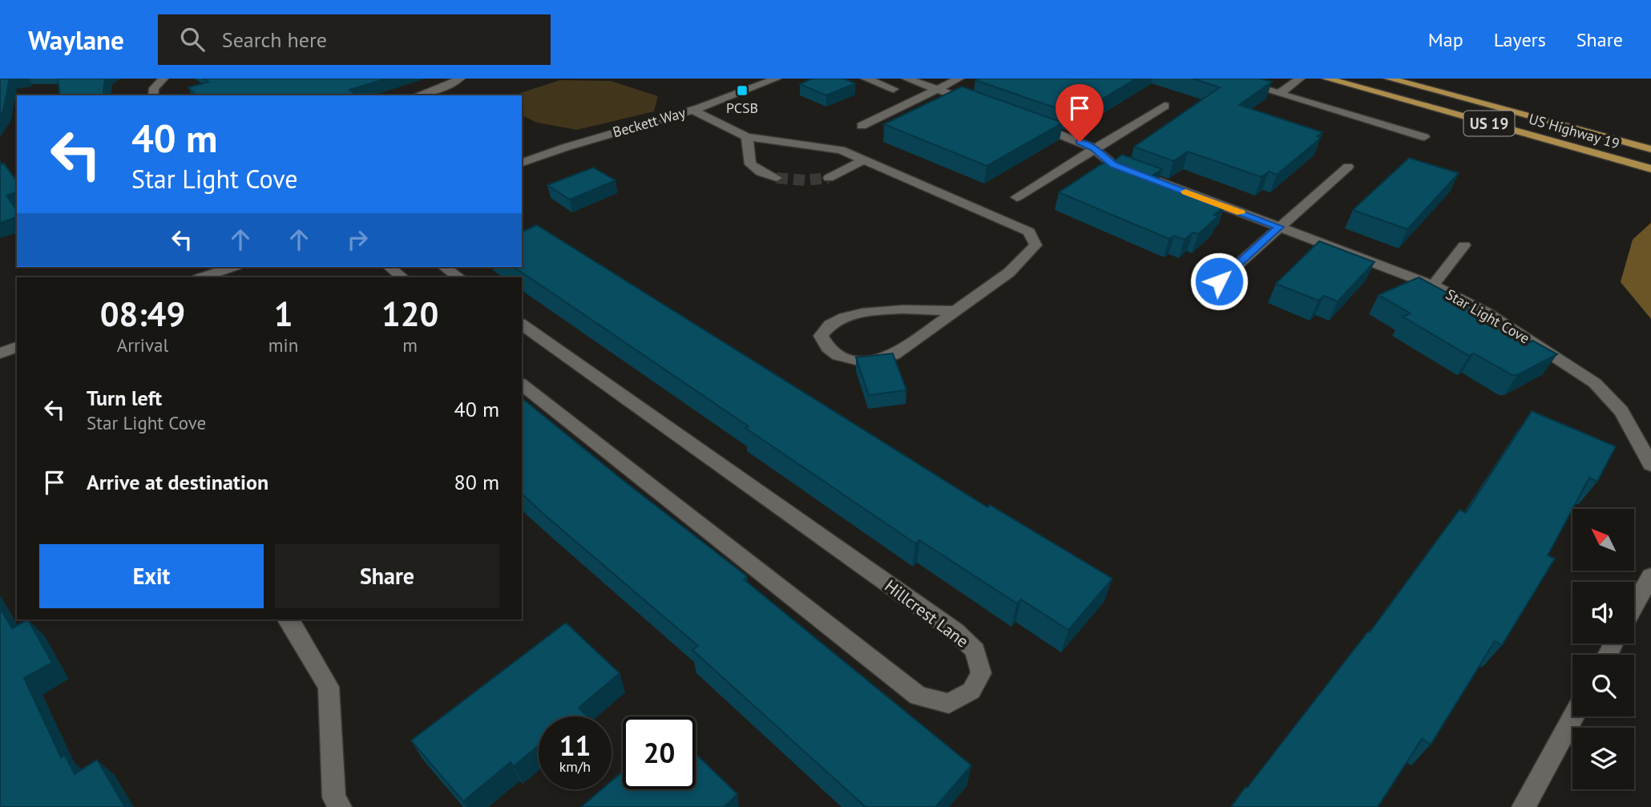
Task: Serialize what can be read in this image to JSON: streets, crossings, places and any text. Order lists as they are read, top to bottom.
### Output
{
  "streets": {
    "highway": ["US 19", "US Highway 19"],
    "street": ["Beckett Way", "Star Light Cove", "Hillcrest Lane"]
  },
  "places": {
    "transit": ["PCSB"]
  },
  "north": "top left",
  "page": {
    "header": "Waylane",
    "search": "Search here",
    "nav": ["Map", "Layers", "Share"],
    "turn": ["40 m", "Star Light Cove"],
    "eta": [
      "08:49",
      "Arrival",
      "1",
      "min",
      "120",
      "m"
    ],
    "list": [
      {
        "name": "Turn left",
        "note": "Star Light Cove",
        "value": "40 m"
      },
      {
        "name": "Arrive at destination",
        "value": "80 m"
      }
    ],
    "buttons": ["Exit", "Share"],
    "speed": "11 km/h",
    "limit": "20"
  }
}
